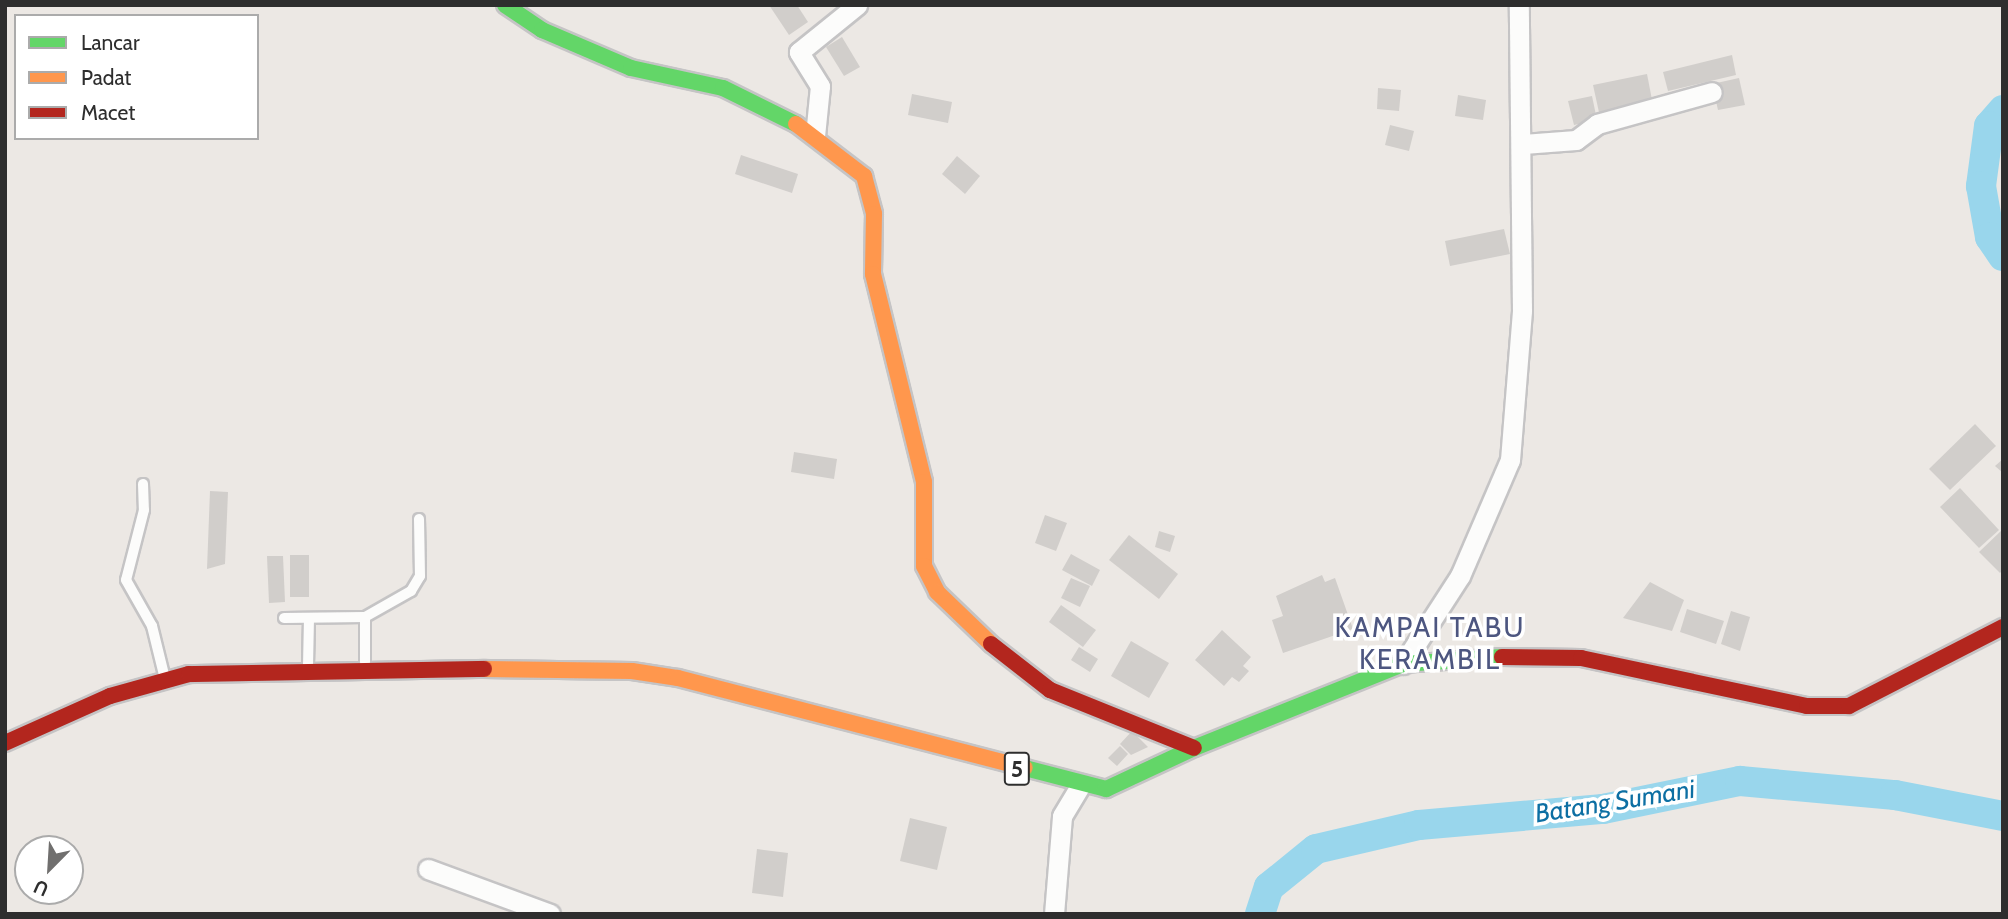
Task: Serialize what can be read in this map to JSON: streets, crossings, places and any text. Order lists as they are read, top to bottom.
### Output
{
  "streets": {
    "main road": ["5"]
  },
  "districts": ["KAMPAI TABU KERAMBIL"],
  "water": ["Batang Sumani"],
  "legend": ["Lancar", "Padat", "Macet"],
  "north": "bottom left"
}
